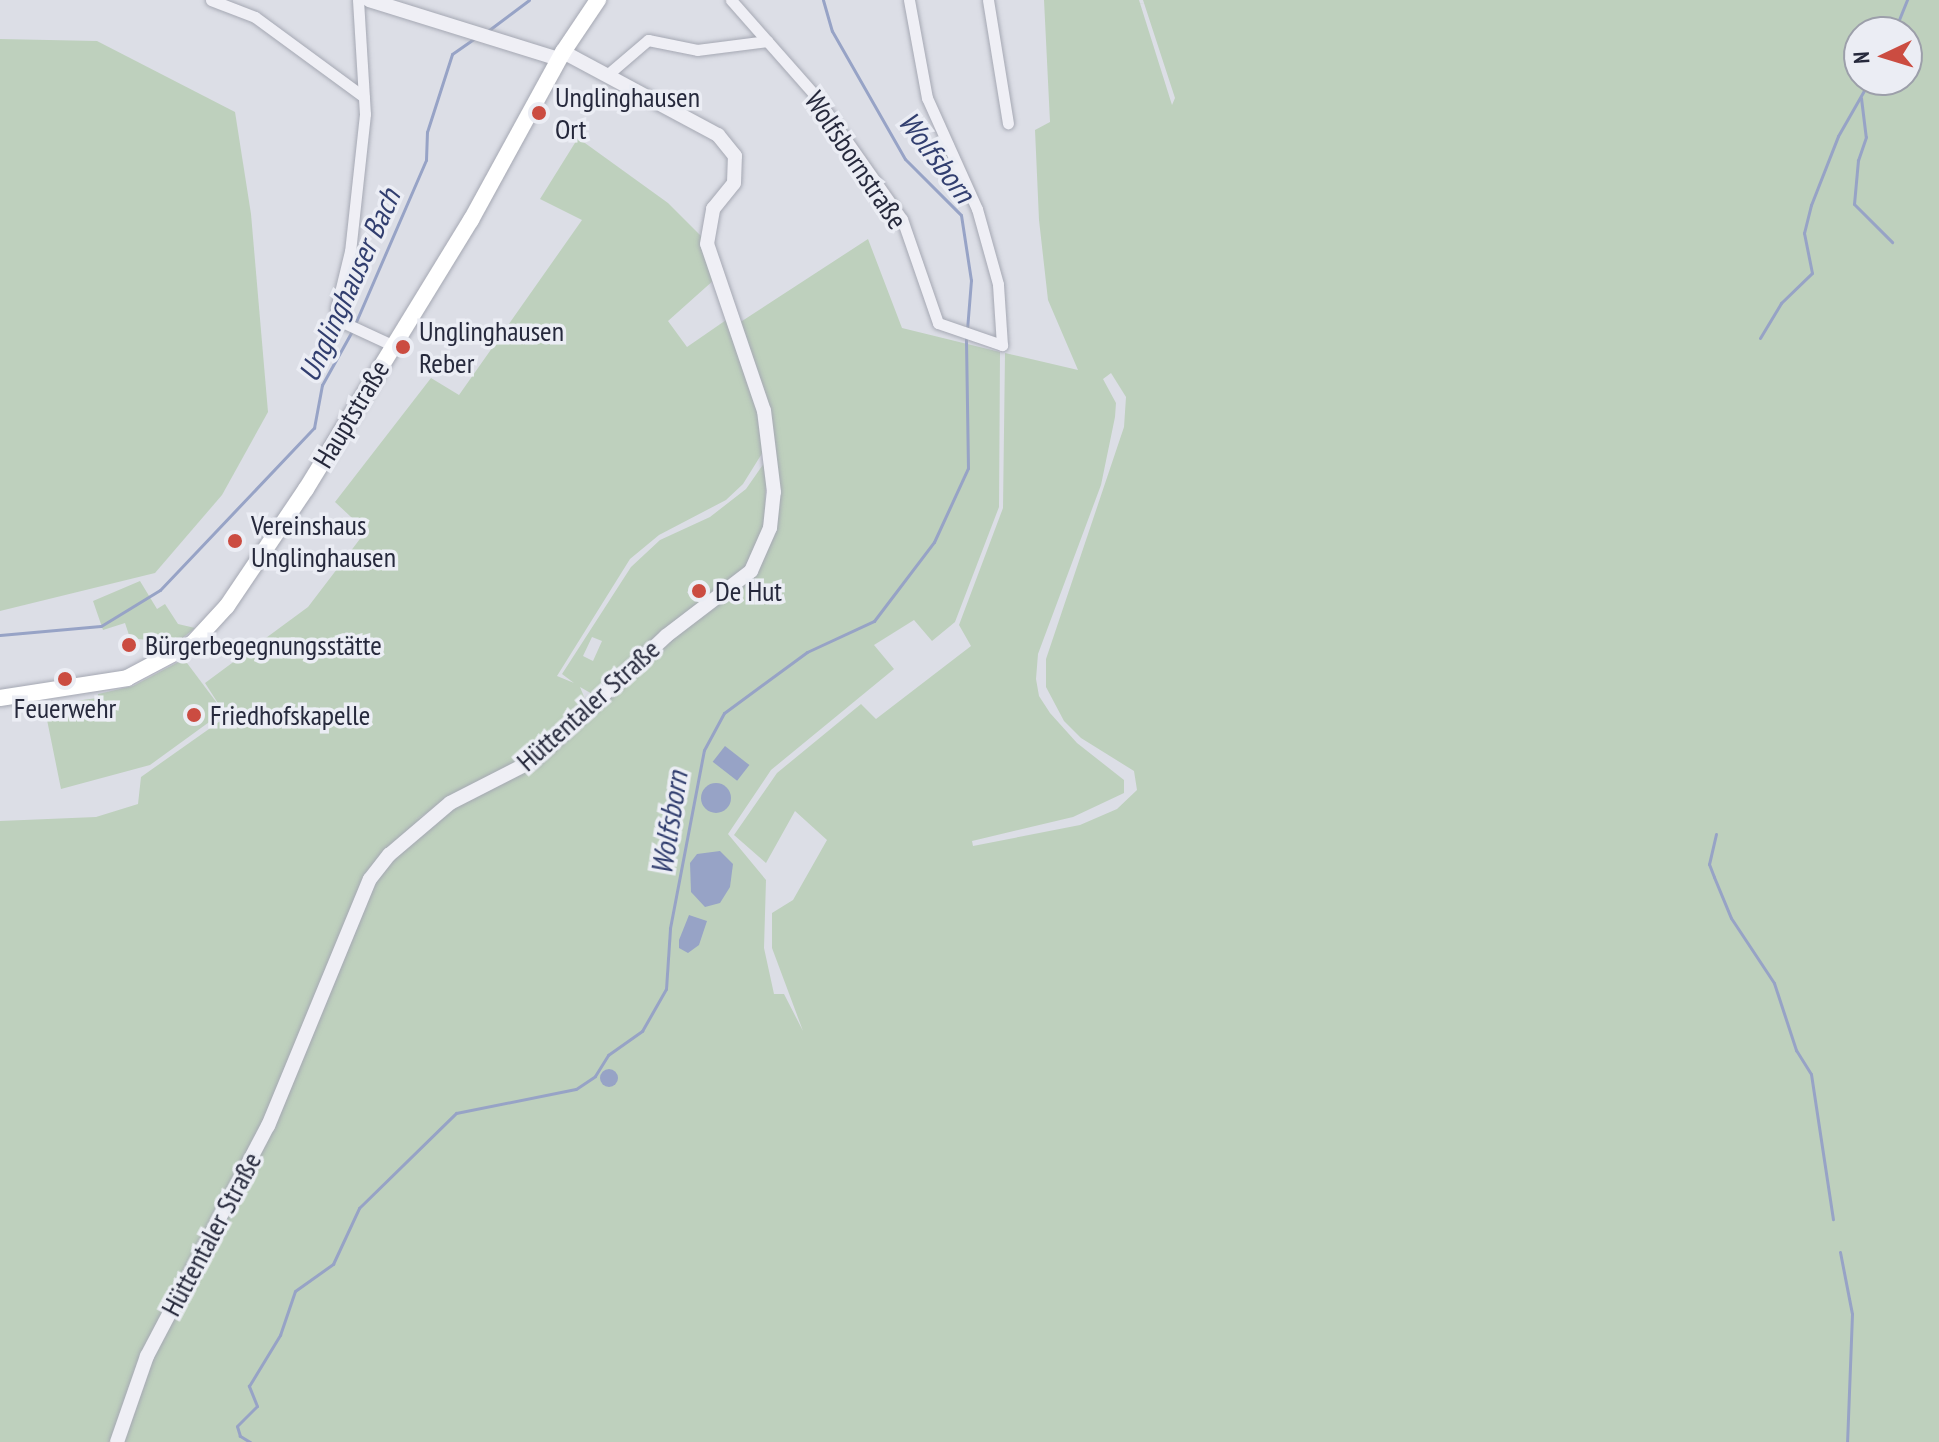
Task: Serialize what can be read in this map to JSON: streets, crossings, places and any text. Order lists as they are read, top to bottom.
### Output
{
  "streets": {
    "main road": ["Hauptstraße"],
    "street": ["Wolfsbornstraße", "Hüttentaler Straße"]
  },
  "crossings": [
    ["Hauptstraße", "Hüttentaler Straße"]
  ],
  "water": ["Wolfsborn", "Unglinghauser Bach"],
  "places": [
    "Unglinghausen Ort",
    "Unglinghausen Reber",
    "Vereinshaus Unglinghausen",
    "De Hut",
    "Bürgerbegegnungsstätte",
    "Feuerwehr",
    "Friedhofskapelle"
  ],
  "north": "left"
}
